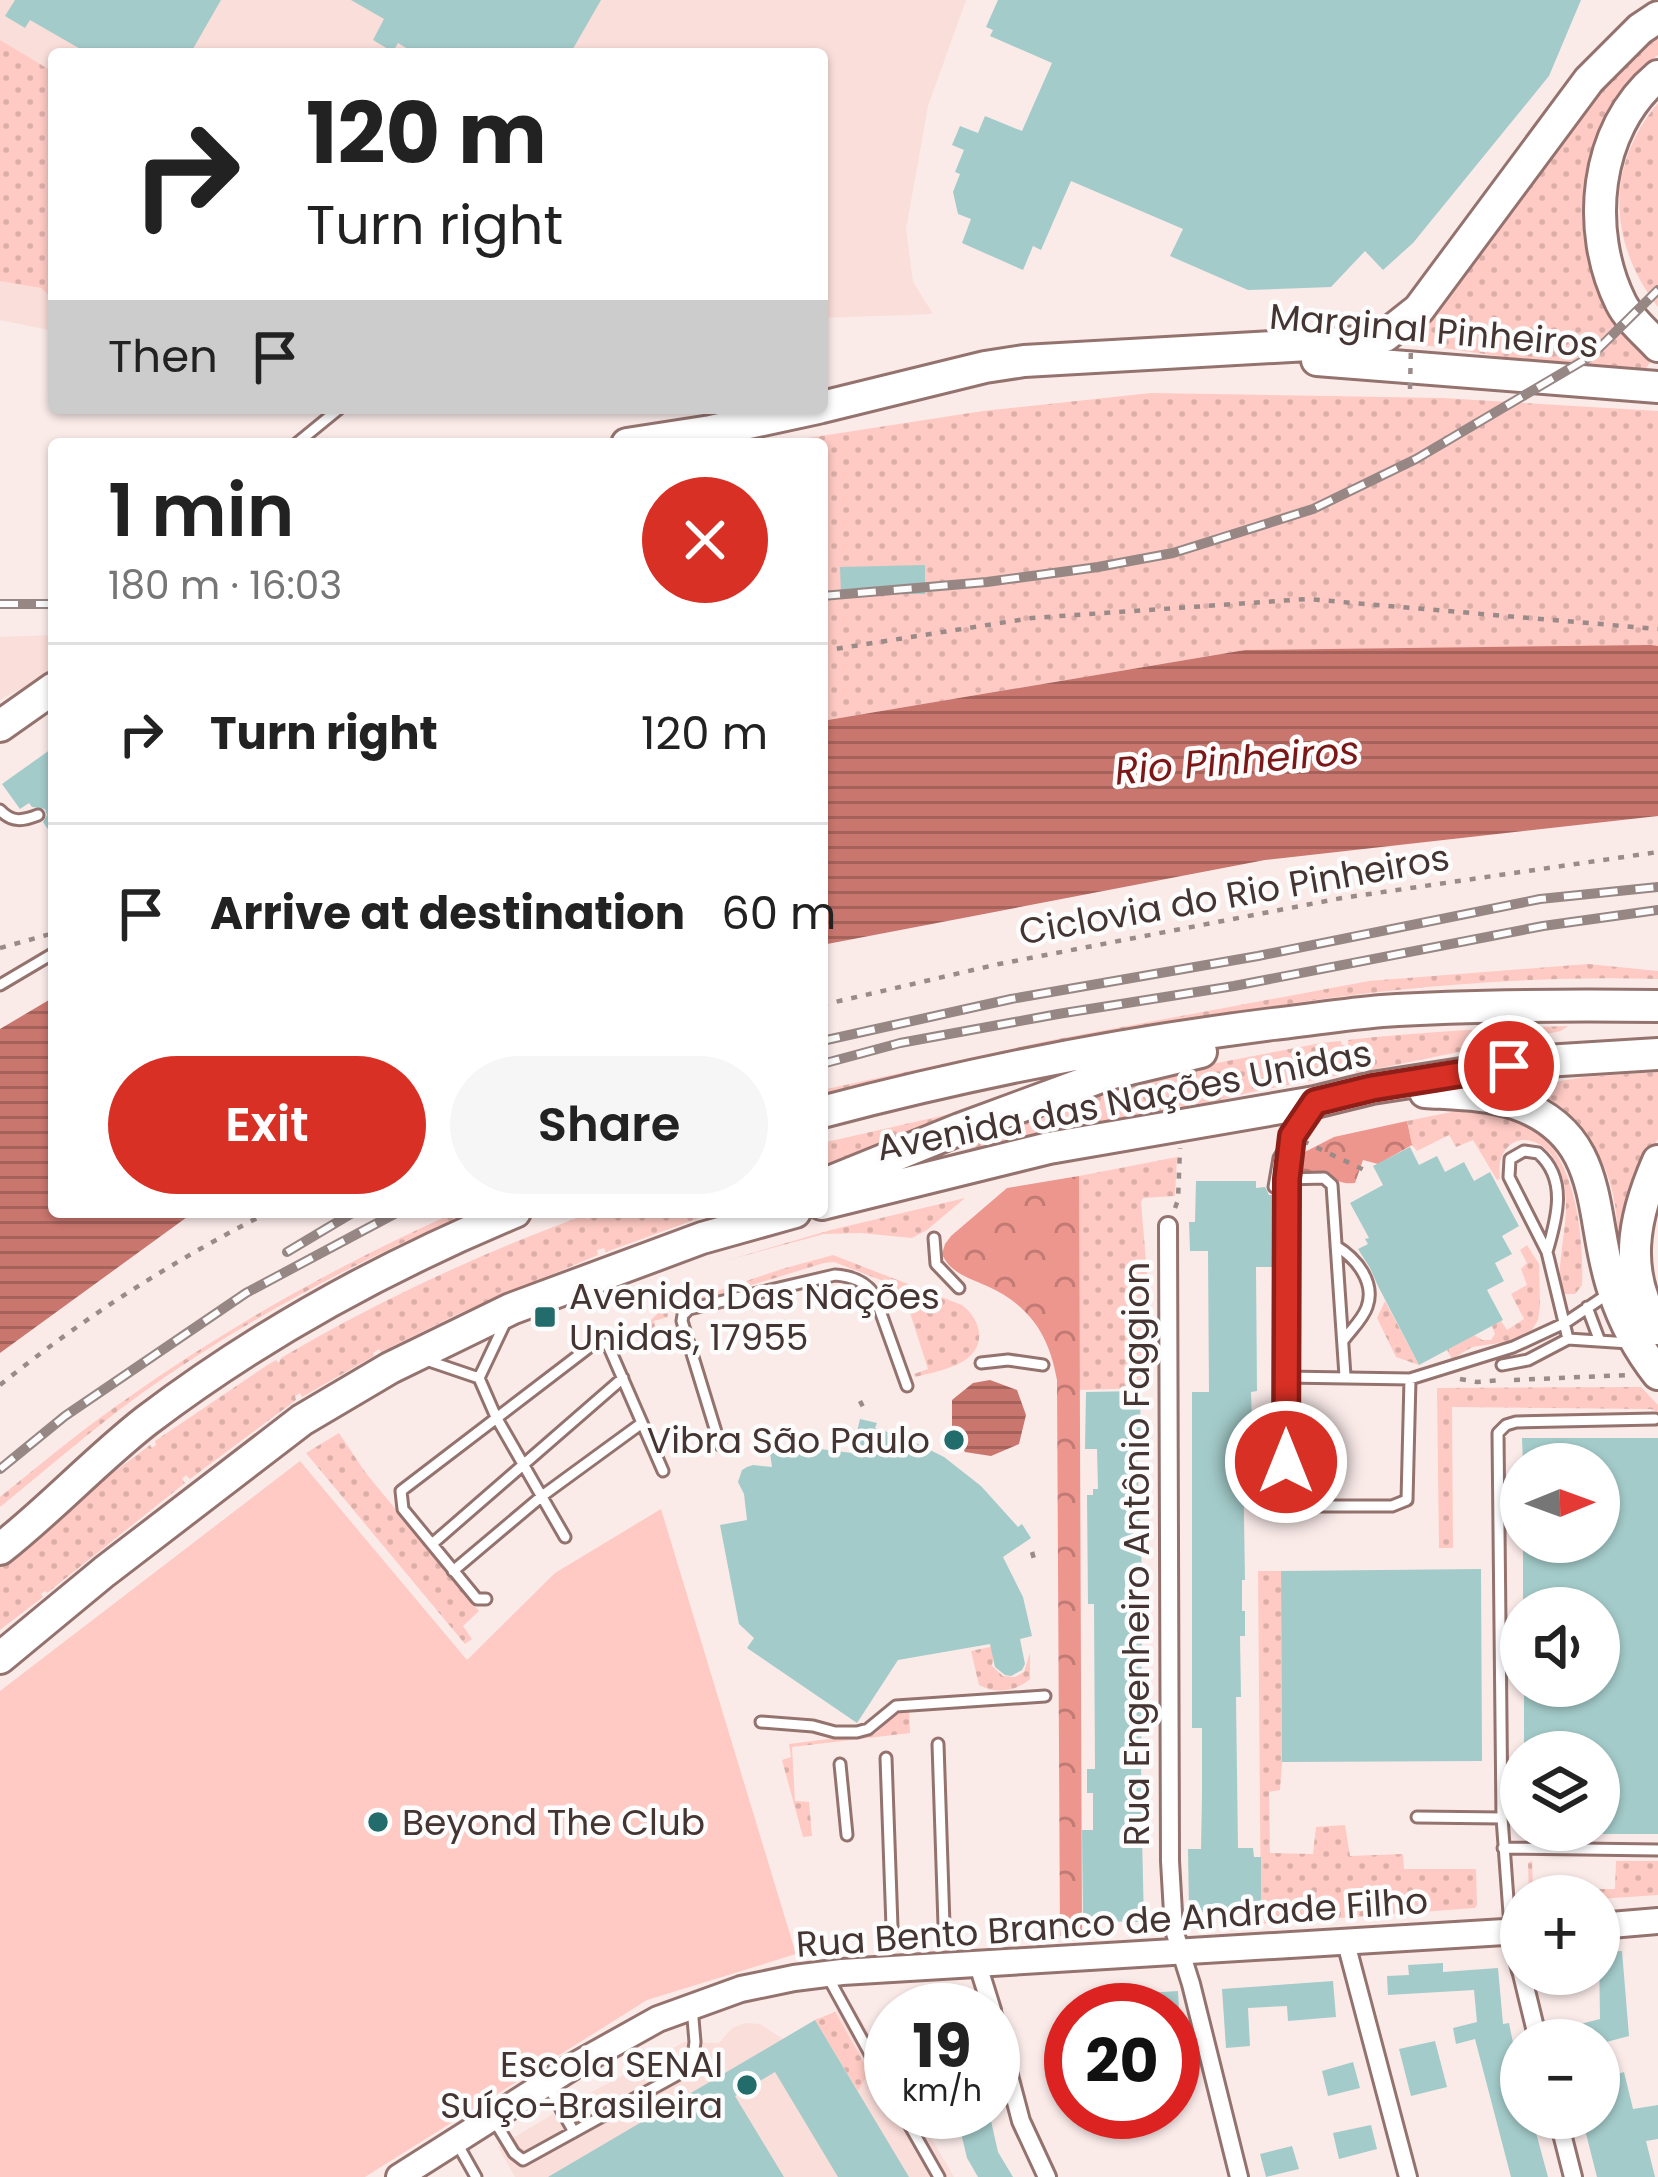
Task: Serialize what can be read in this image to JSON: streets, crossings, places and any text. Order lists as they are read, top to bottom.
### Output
{
  "streets": {
    "highway": ["Marginal Pinheiros", "Avenida das Nações Unidas"],
    "street": ["Rua Engenheiro Antônio Faggion", "Rua Bento Branco de Andrade Filho"],
    "path": ["Ciclovia do Rio Pinheiros"]
  },
  "crossings": [
    ["Rua Engenheiro Antônio Faggion", "Rua Bento Branco de Andrade Filho"]
  ],
  "water": ["Rio Pinheiros"],
  "places": {
    "transit": ["Avenida Das Nações Unidas, 17955"],
    "other": ["Vibra São Paulo", "Beyond The Club", "Escola SENAI Suíço-Brasileira"]
  },
  "north": "right",
  "page": {
    "turn": ["120 m", "Turn right"],
    "then": "Then",
    "heading": ["1 min", "180 m · 16:03"],
    "list": [
      {
        "name": "Turn right",
        "value": "120 m"
      },
      {
        "name": "Arrive at destination",
        "value": "60 m"
      }
    ],
    "buttons": ["Exit", "Share"],
    "map_buttons": ["+", "−"],
    "speed": "19 km/h",
    "limit": "20"
  }
}
